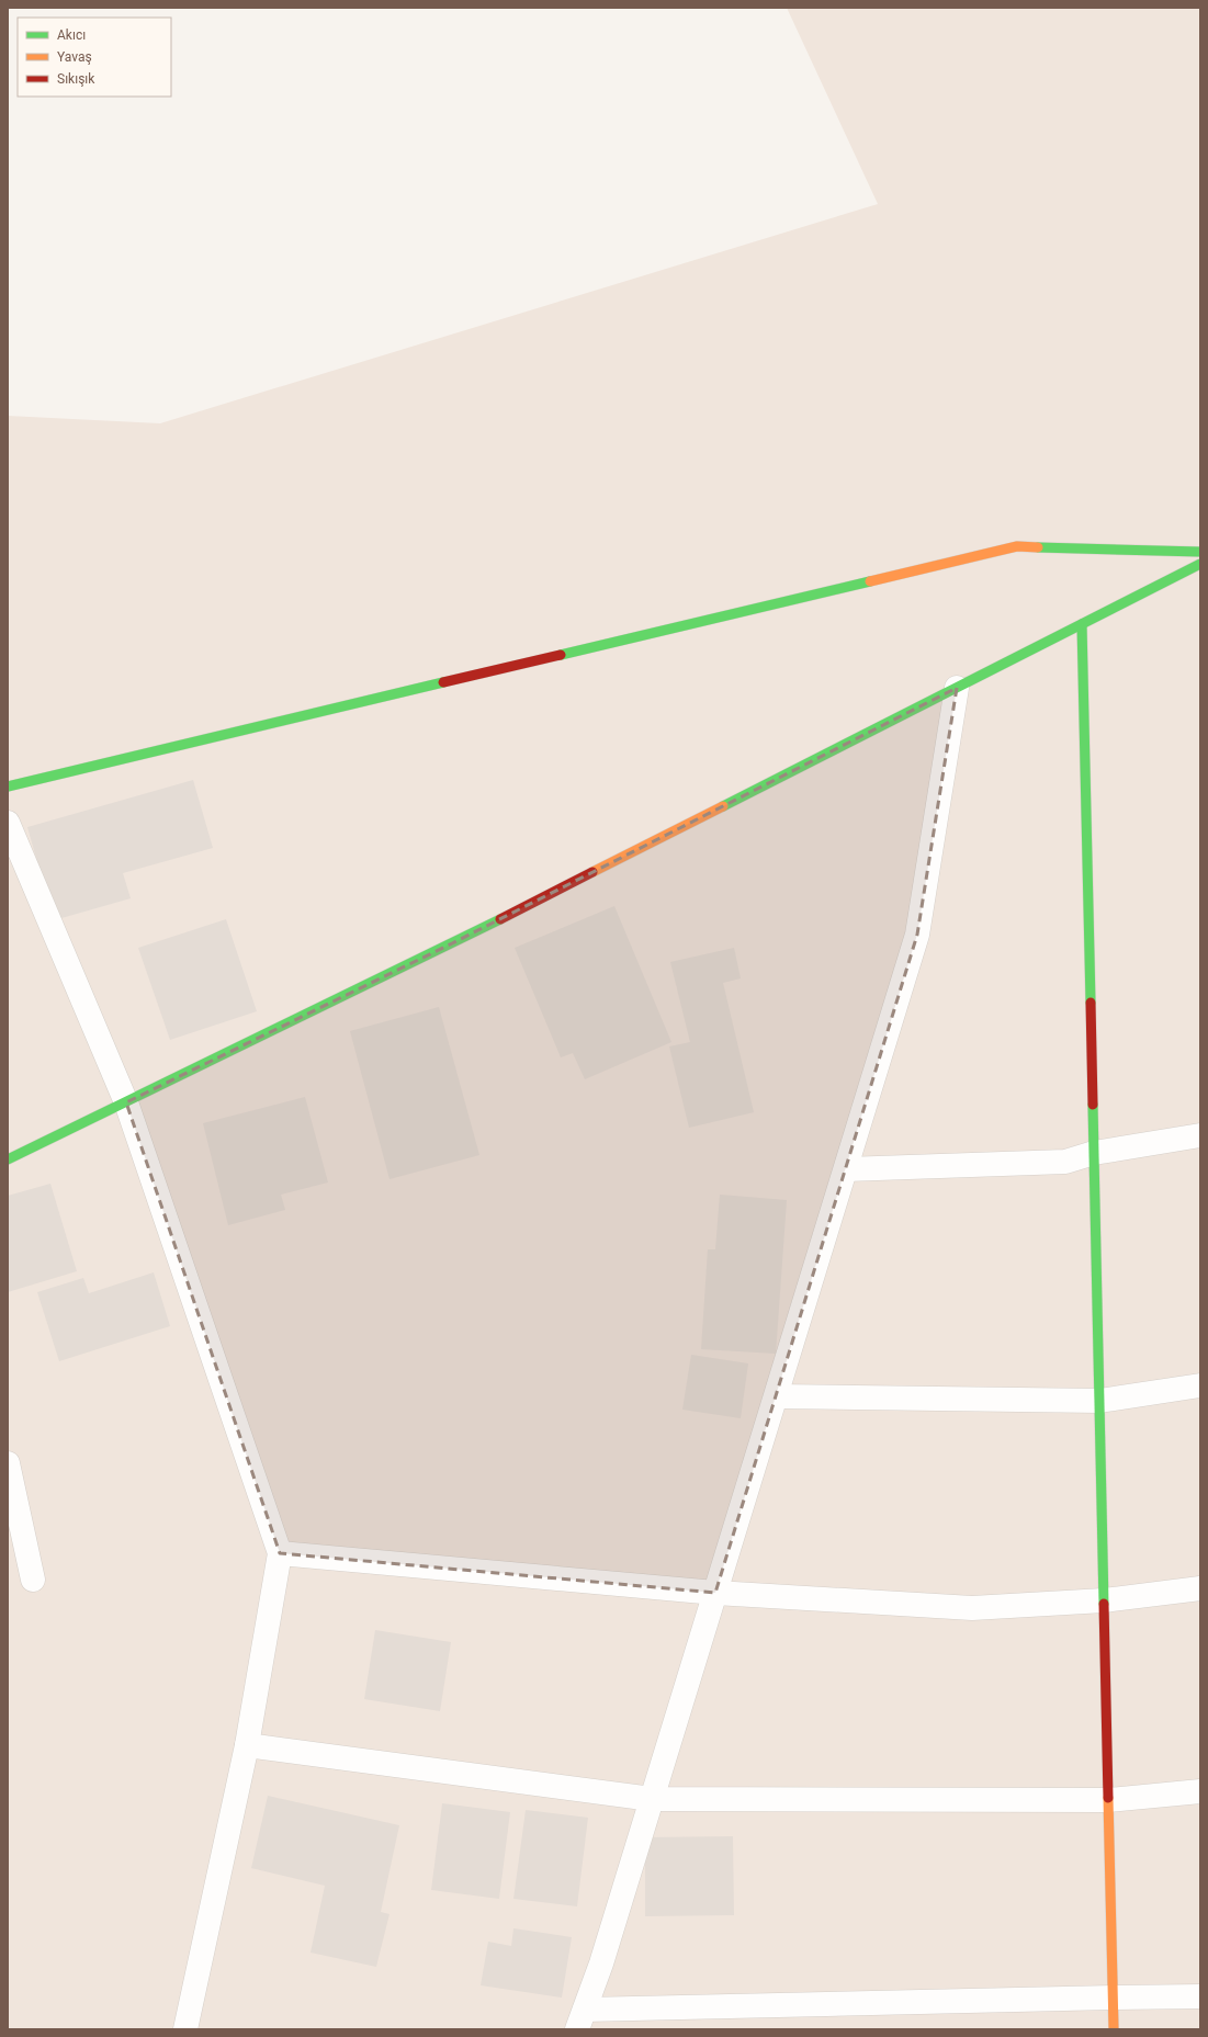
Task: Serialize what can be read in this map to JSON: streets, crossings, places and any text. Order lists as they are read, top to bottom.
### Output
{
  "legend": ["Akıcı", "Yavaş", "Sıkışık"]
}
